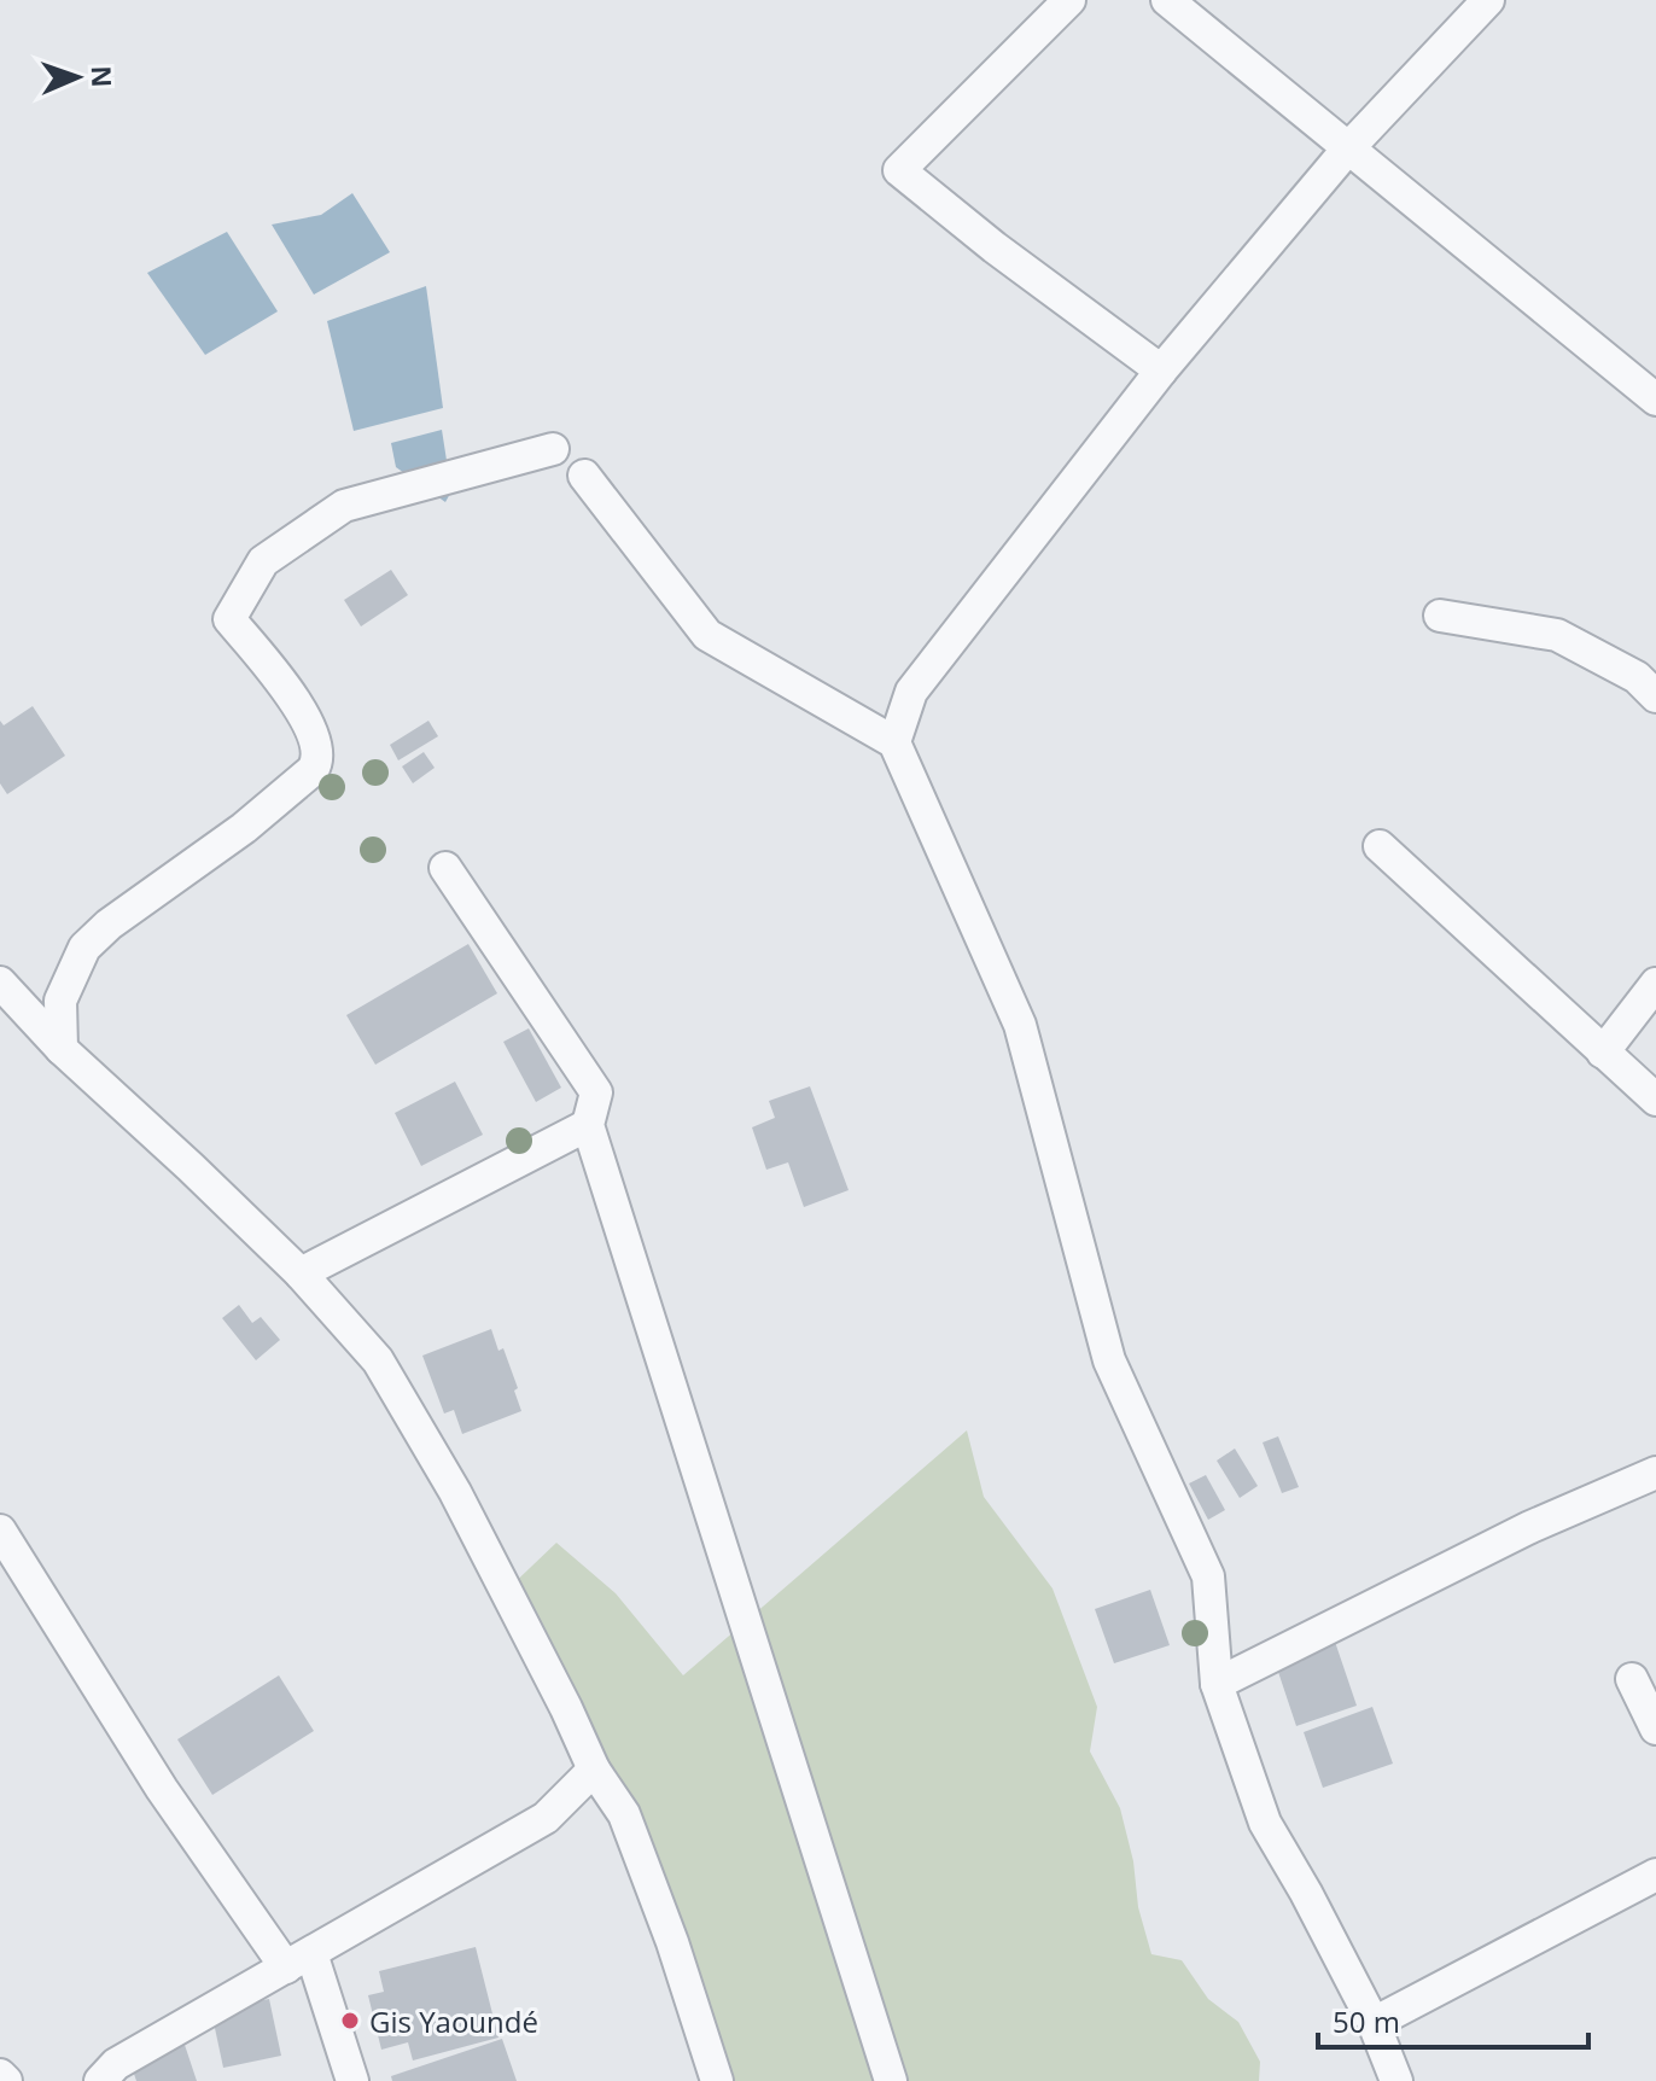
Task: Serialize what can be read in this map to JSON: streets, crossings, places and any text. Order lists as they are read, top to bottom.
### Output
{
  "places": ["Gis Yaoundé"],
  "scale_bar": "50 m",
  "north": "right"
}
